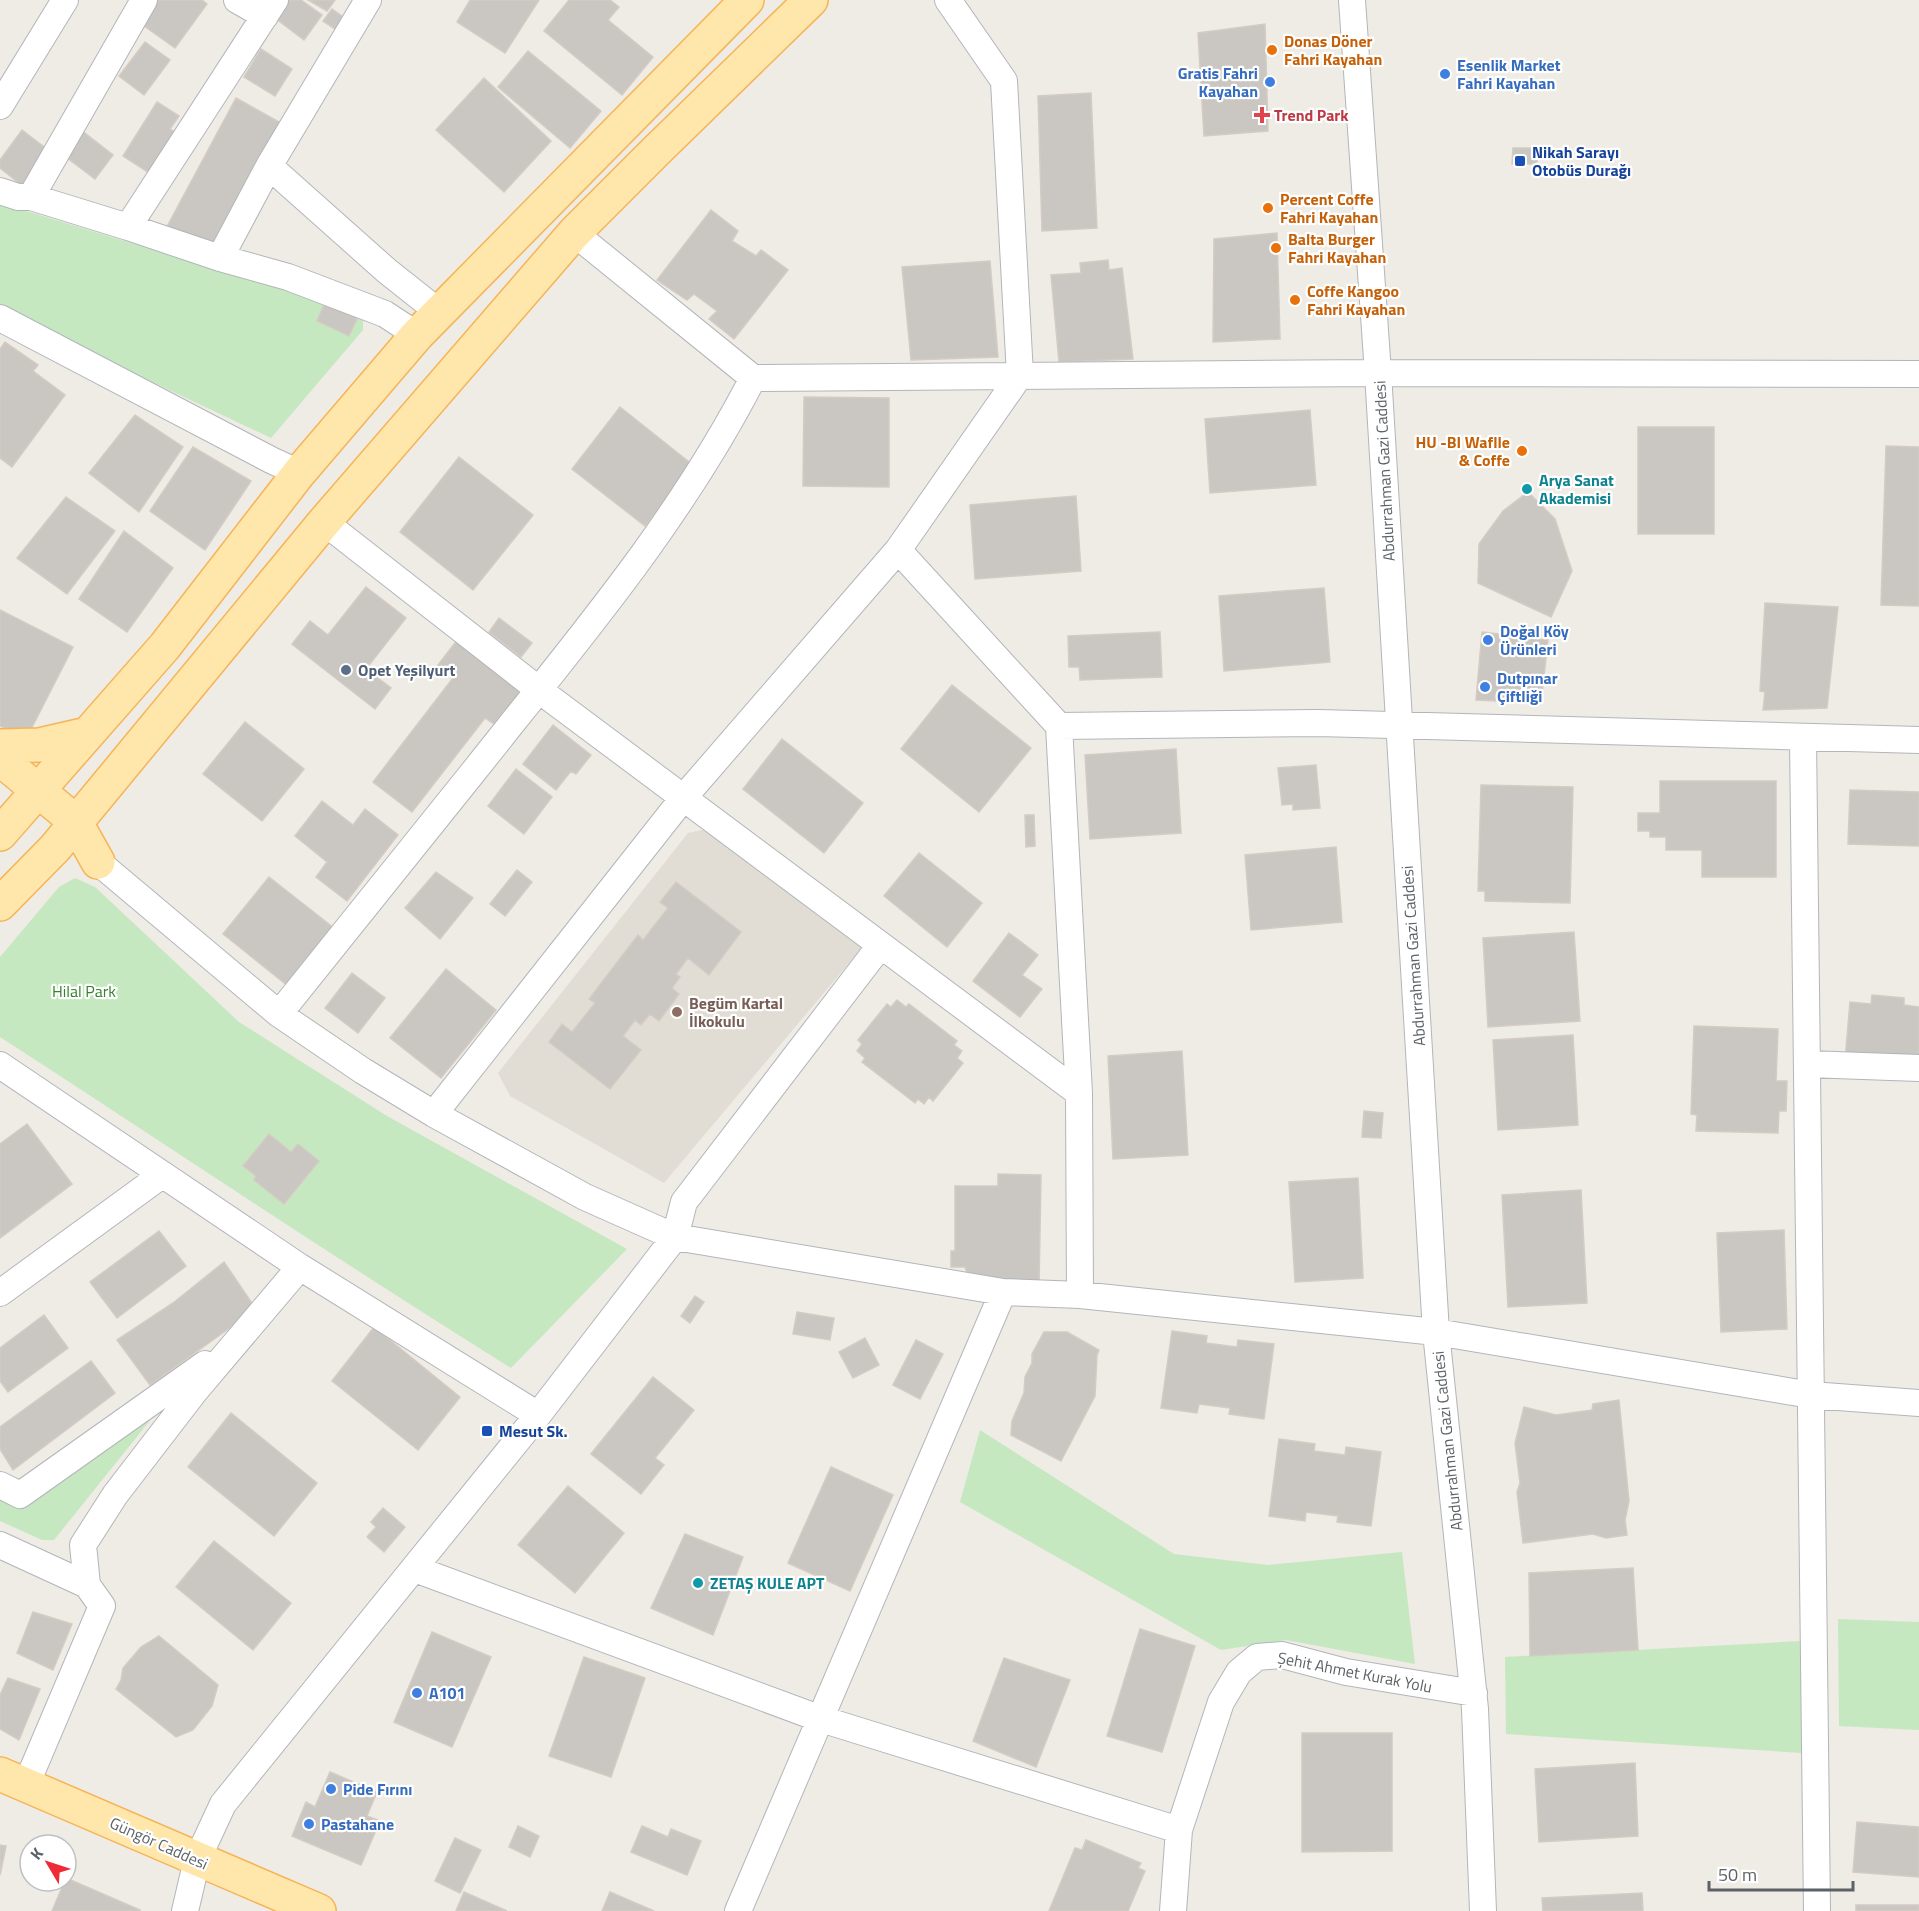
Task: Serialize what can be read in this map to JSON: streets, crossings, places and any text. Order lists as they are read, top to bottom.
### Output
{
  "streets": {
    "main road": ["Güngör Caddesi"],
    "street": ["Abdurrahman Gazi Caddesi", "Şehit Ahmet Kurak Yolu"]
  },
  "crossings": [
    ["Abdurrahman Gazi Caddesi", "Şehit Ahmet Kurak Yolu"]
  ],
  "parks": ["Hilal Park"],
  "places": {
    "other": [
      "Donas Döner Fahri Kayahan",
      "Esenlik Market Fahri Kayahan",
      "Gratis Fahri Kayahan",
      "Percent Coffe Fahri Kayahan",
      "Balta Burger Fahri Kayahan",
      "Coffe Kangoo Fahri Kayahan",
      "HU -BI Waflle & Coffe",
      "Arya Sanat Akademisi",
      "Doğal Köy Ürünleri",
      "Opet Yeşilyurt",
      "Dutpınar Çiftliği",
      "Begüm Kartal İlkokulu",
      "ZETAŞ KULE APT",
      "A101",
      "Pide Fırını",
      "Pastahane"
    ],
    "health": ["Trend Park"],
    "transit": ["Nikah Sarayı Otobüs Durağı", "Mesut Sk."]
  },
  "scale_bar": "50 m",
  "north": "top left"
}
